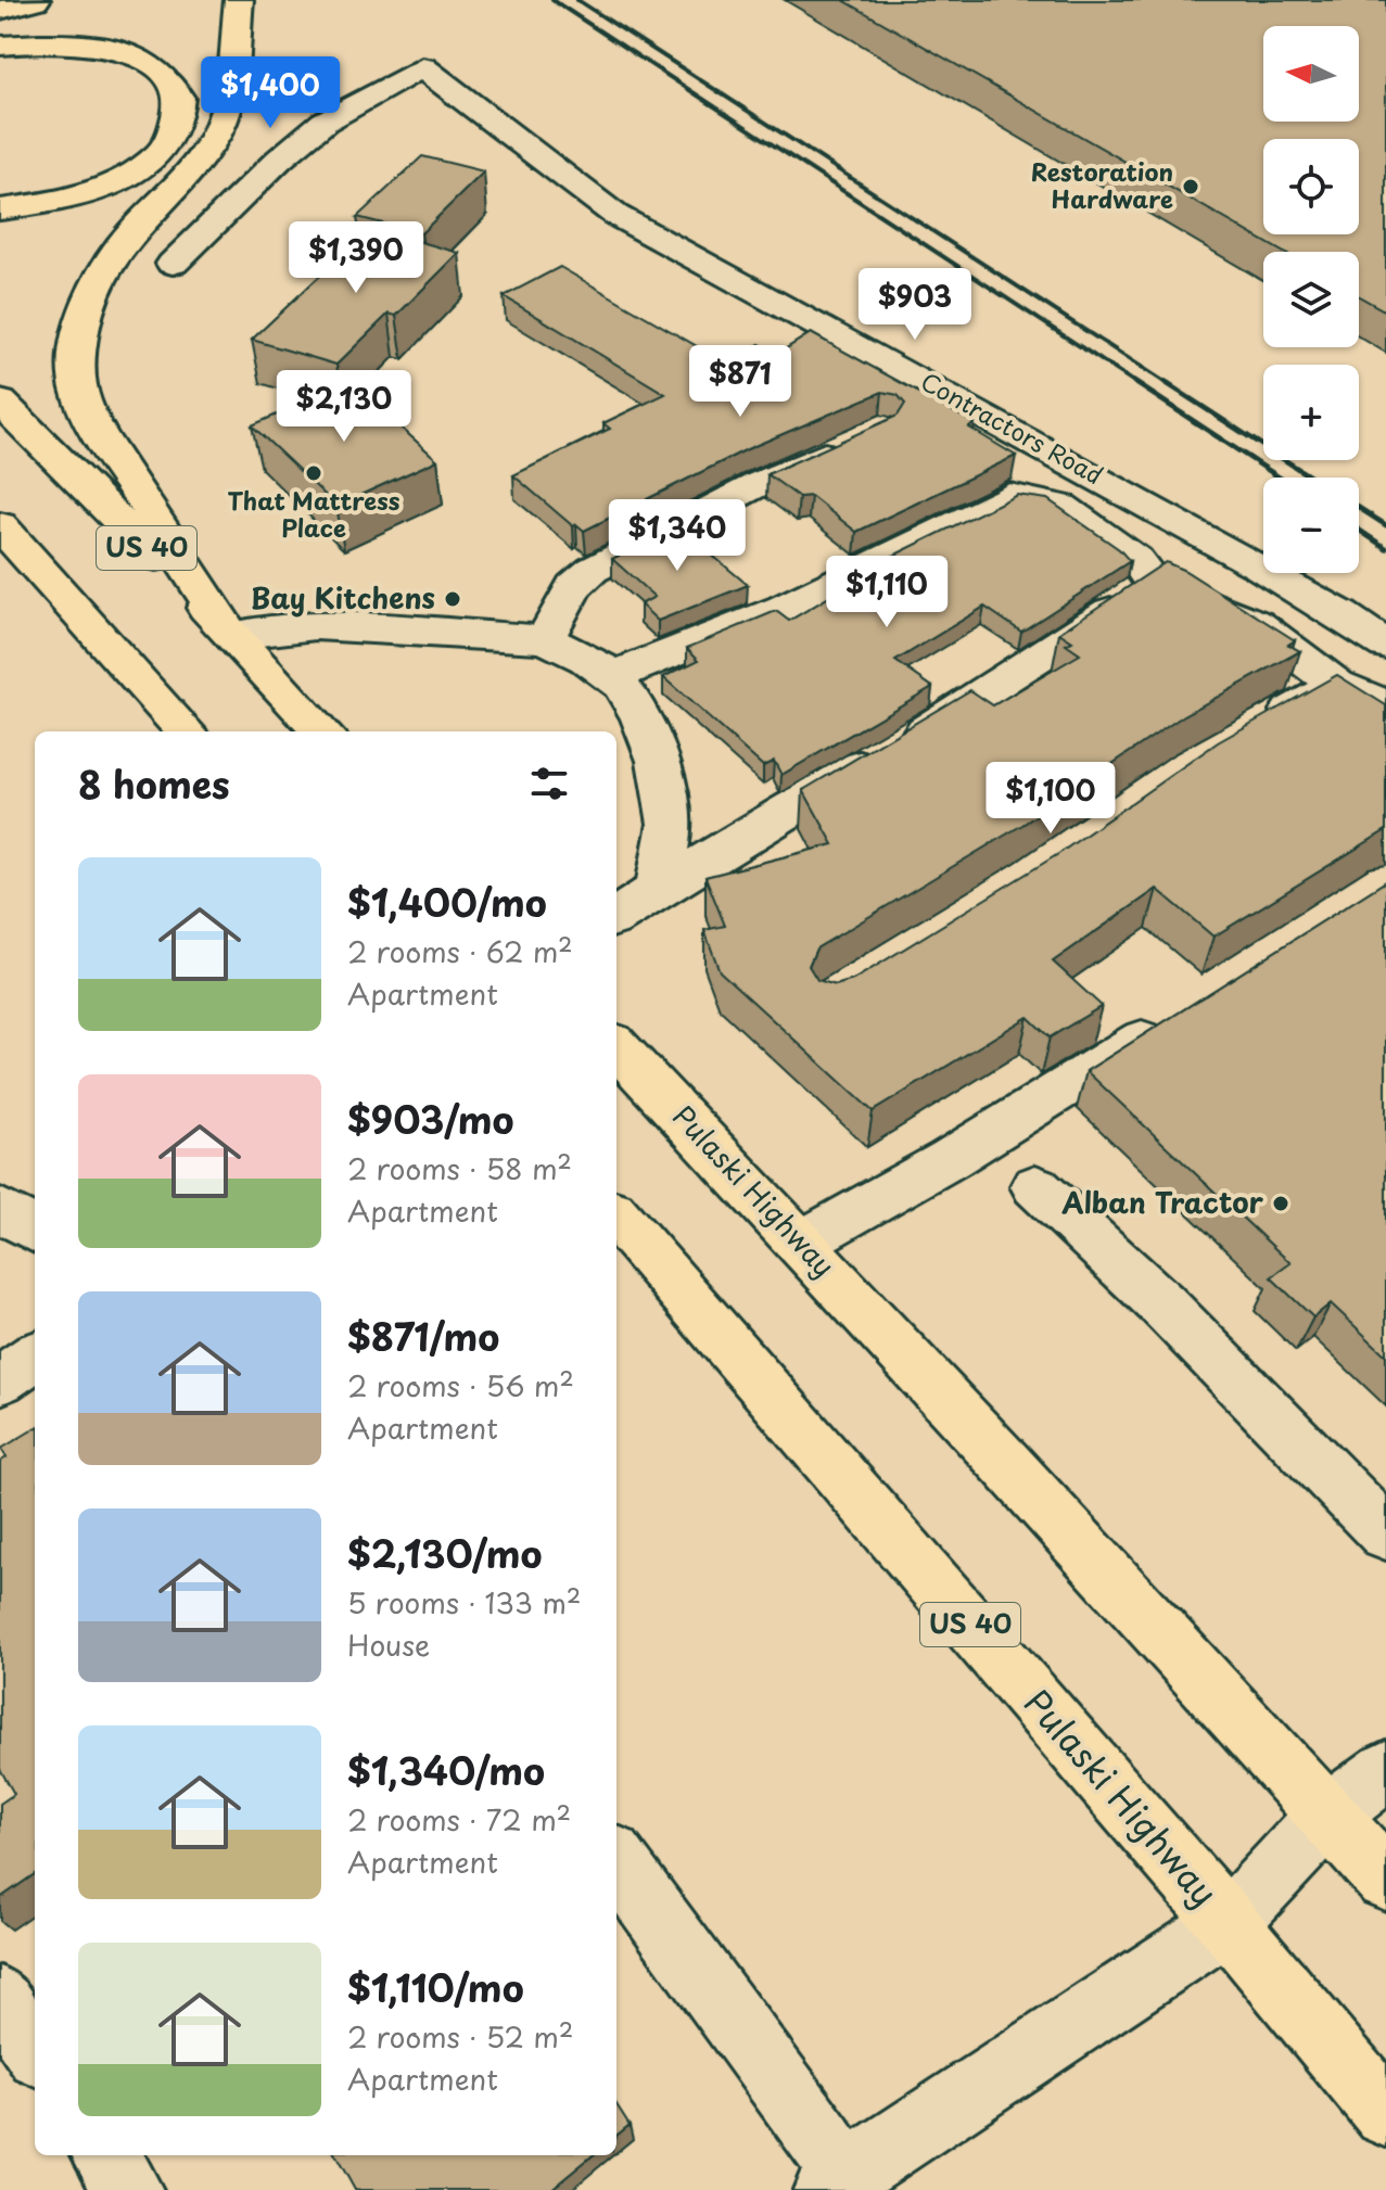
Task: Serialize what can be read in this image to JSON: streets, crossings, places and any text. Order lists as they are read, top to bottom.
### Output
{
  "streets": {
    "highway": ["US 40", "Pulaski Highway"],
    "street": ["Contractors Road"]
  },
  "places": [
    "Restoration Hardware",
    "That Mattress Place",
    "Bay Kitchens",
    "Alban Tractor"
  ],
  "north": "left",
  "page": {
    "map_buttons": ["+", "−"],
    "price": [
      "$1,400",
      "$1,390",
      "$903",
      "$871",
      "$2,130",
      "$1,340",
      "$1,110",
      "$1,100"
    ],
    "heading": "8 homes",
    "list": [
      {
        "name": "$1,400/mo",
        "note": "2 rooms · 62 m² · Apartment"
      },
      {
        "name": "$903/mo",
        "note": "2 rooms · 58 m² · Apartment"
      },
      {
        "name": "$871/mo",
        "note": "2 rooms · 56 m² · Apartment"
      },
      {
        "name": "$2,130/mo",
        "note": "5 rooms · 133 m² · House"
      },
      {
        "name": "$1,340/mo",
        "note": "2 rooms · 72 m² · Apartment"
      },
      {
        "name": "$1,110/mo",
        "note": "2 rooms · 52 m² · Apartment"
      }
    ]
  }
}
